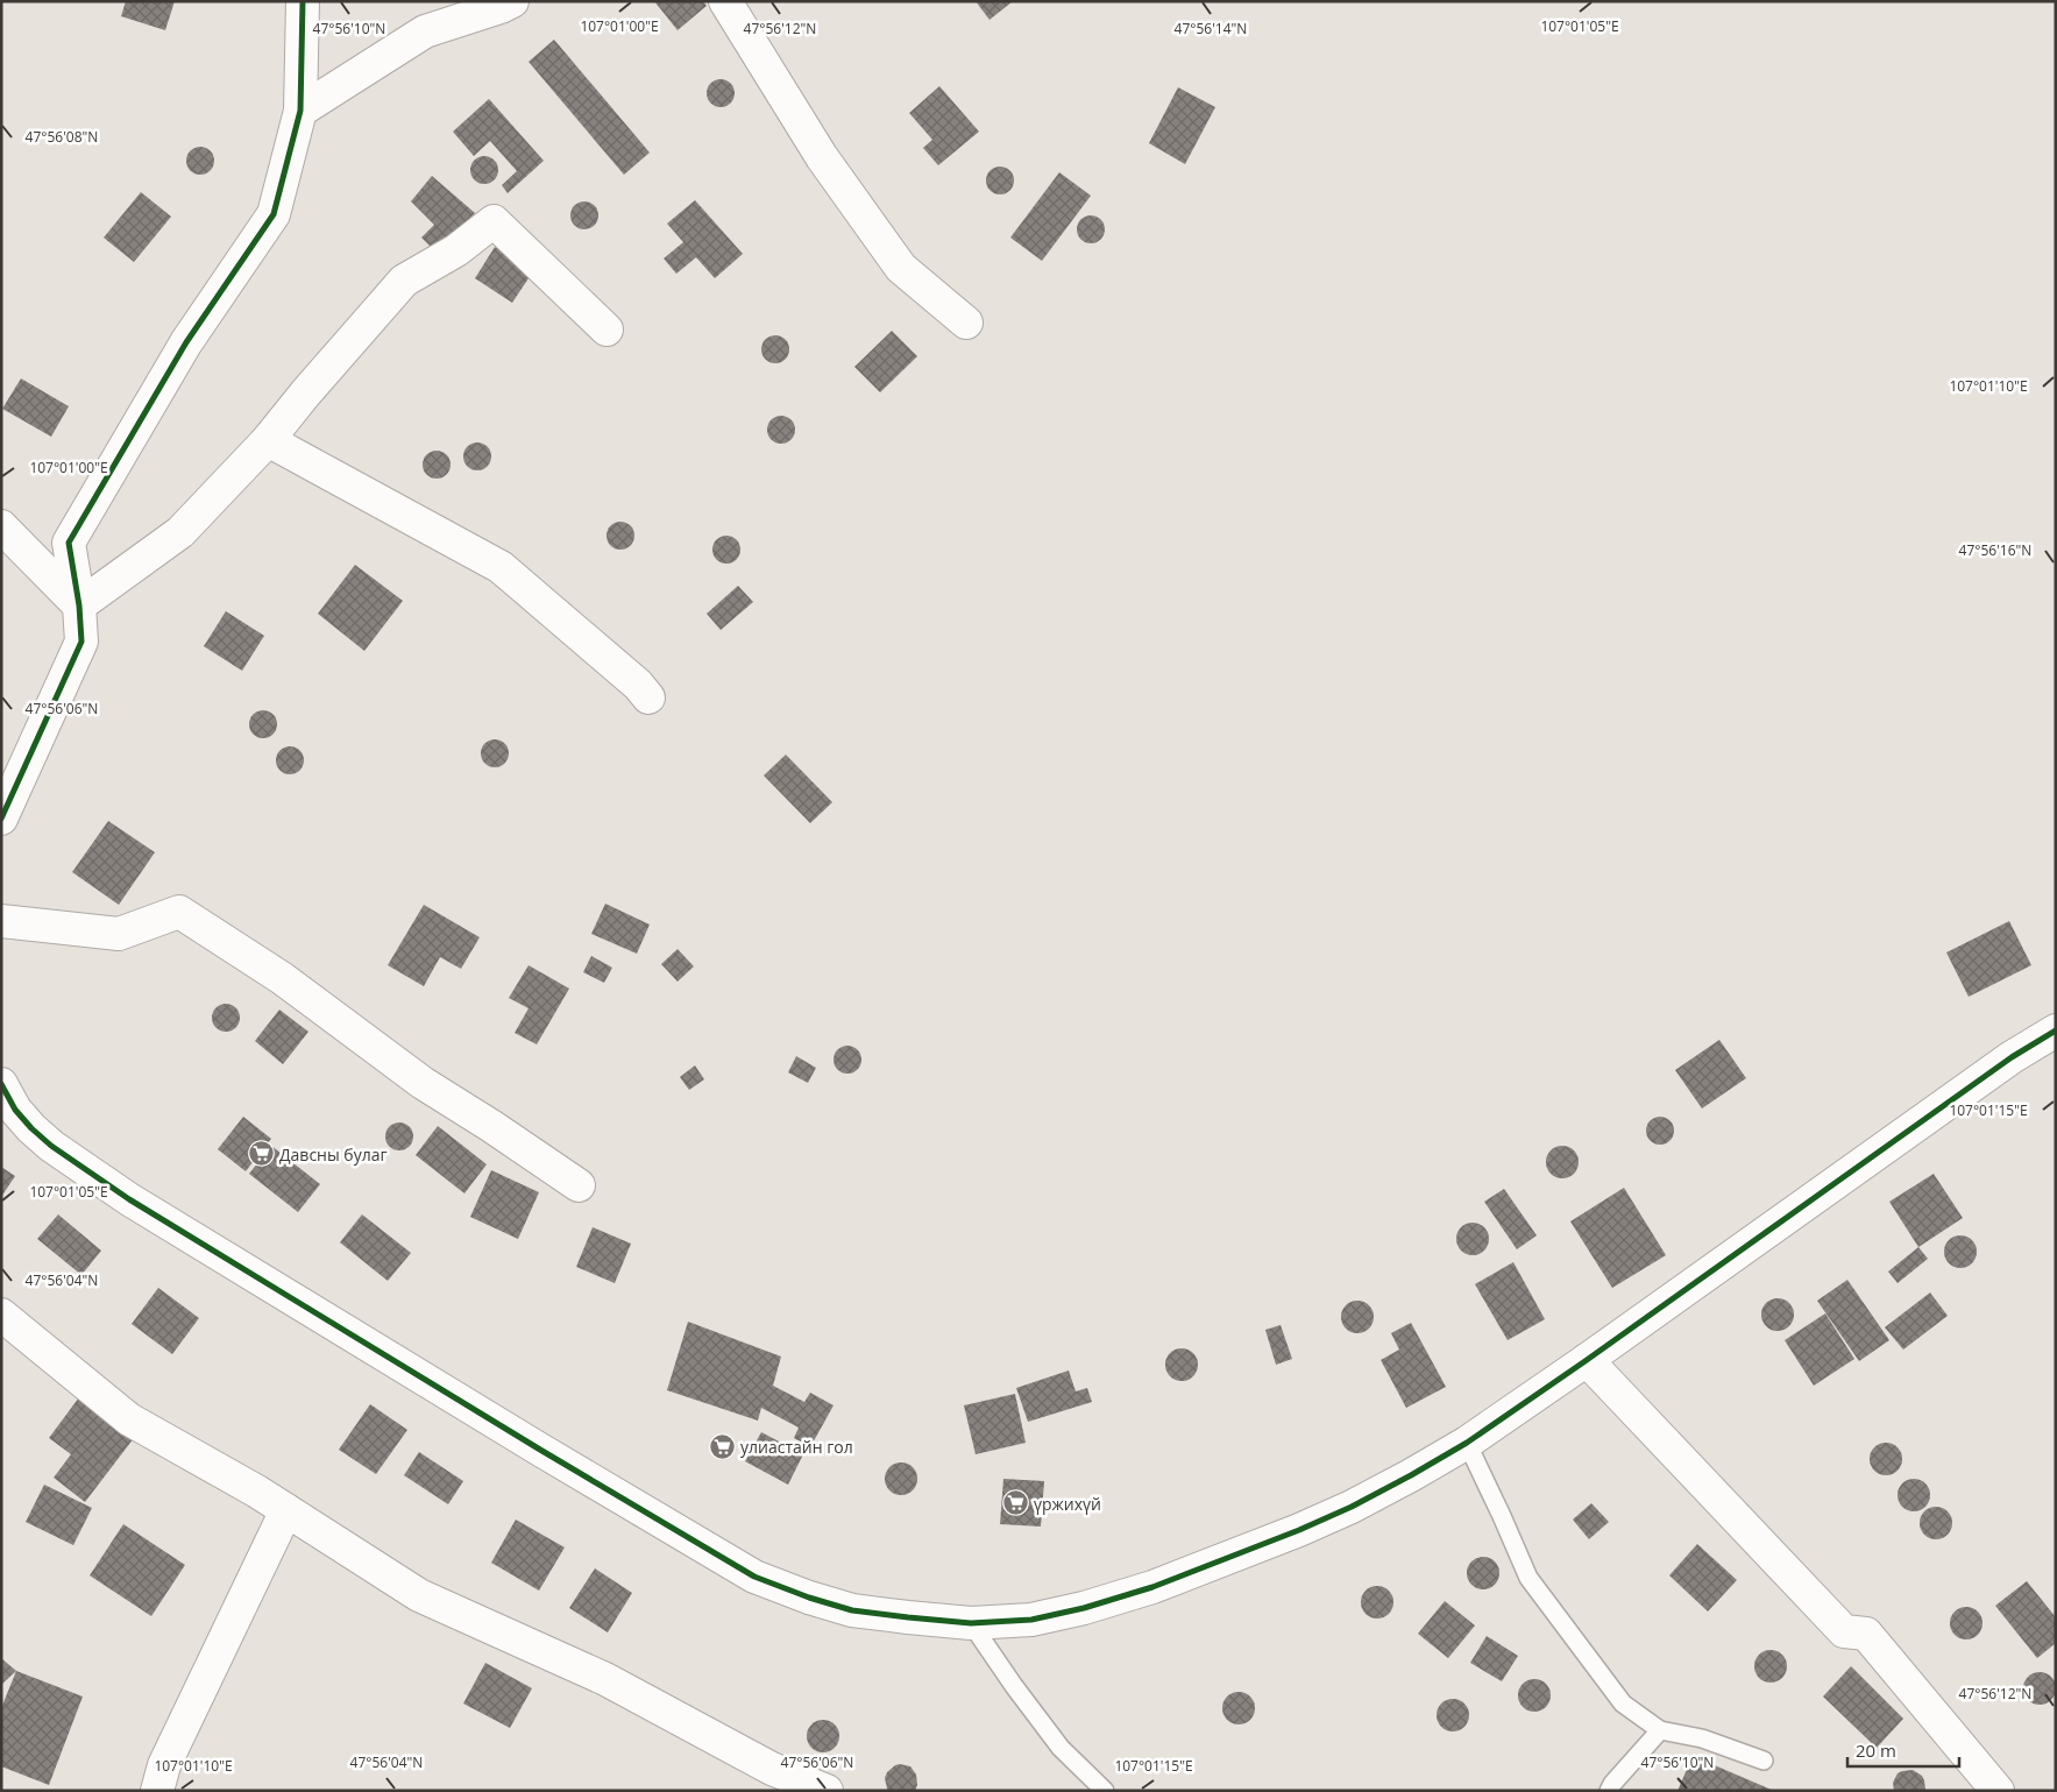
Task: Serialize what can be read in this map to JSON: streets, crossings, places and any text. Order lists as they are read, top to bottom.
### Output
{
  "places": {
    "supermarket": ["Давсны булаг", "улиастайн гол", "үржихүй"]
  },
  "scale_bar": "20 m",
  "coordinates": [
    "107°01'00\"E",
    "107°01'05\"E",
    "47°56'10\"N",
    "47°56'12\"N",
    "47°56'14\"N",
    "47°56'08\"N",
    "107°01'10\"E",
    "47°56'16\"N",
    "47°56'06\"N",
    "107°01'15\"E",
    "47°56'04\"N"
  ]
}
